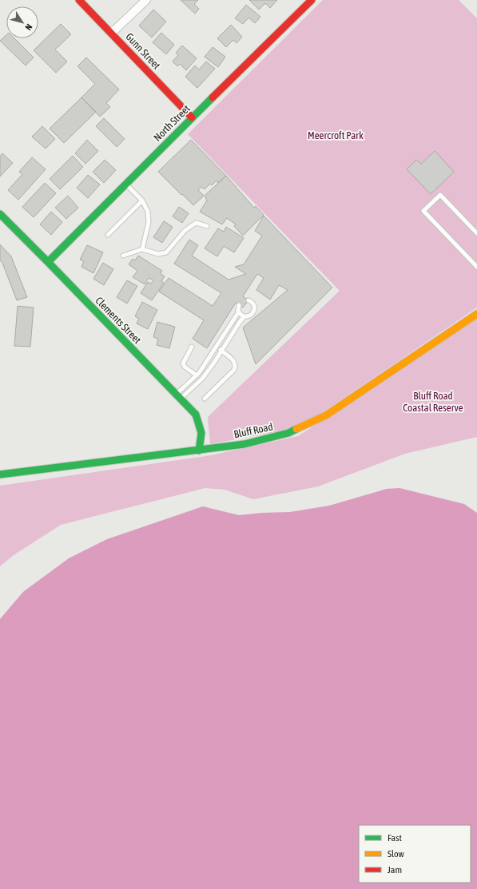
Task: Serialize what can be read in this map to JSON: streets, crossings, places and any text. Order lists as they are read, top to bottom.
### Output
{
  "streets": {
    "street": [
      "Gunn Street",
      "North Street",
      "Clements Street",
      "Bluff Road"
    ]
  },
  "crossings": [
    ["Gunn Street", "North Street"],
    ["North Street", "Clements Street"],
    ["Clements Street", "Bluff Road"]
  ],
  "parks": ["Meercroft Park", "Bluff Road Coastal Reserve"],
  "legend": ["Fast", "Slow", "Jam"],
  "north": "bottom right"
}
